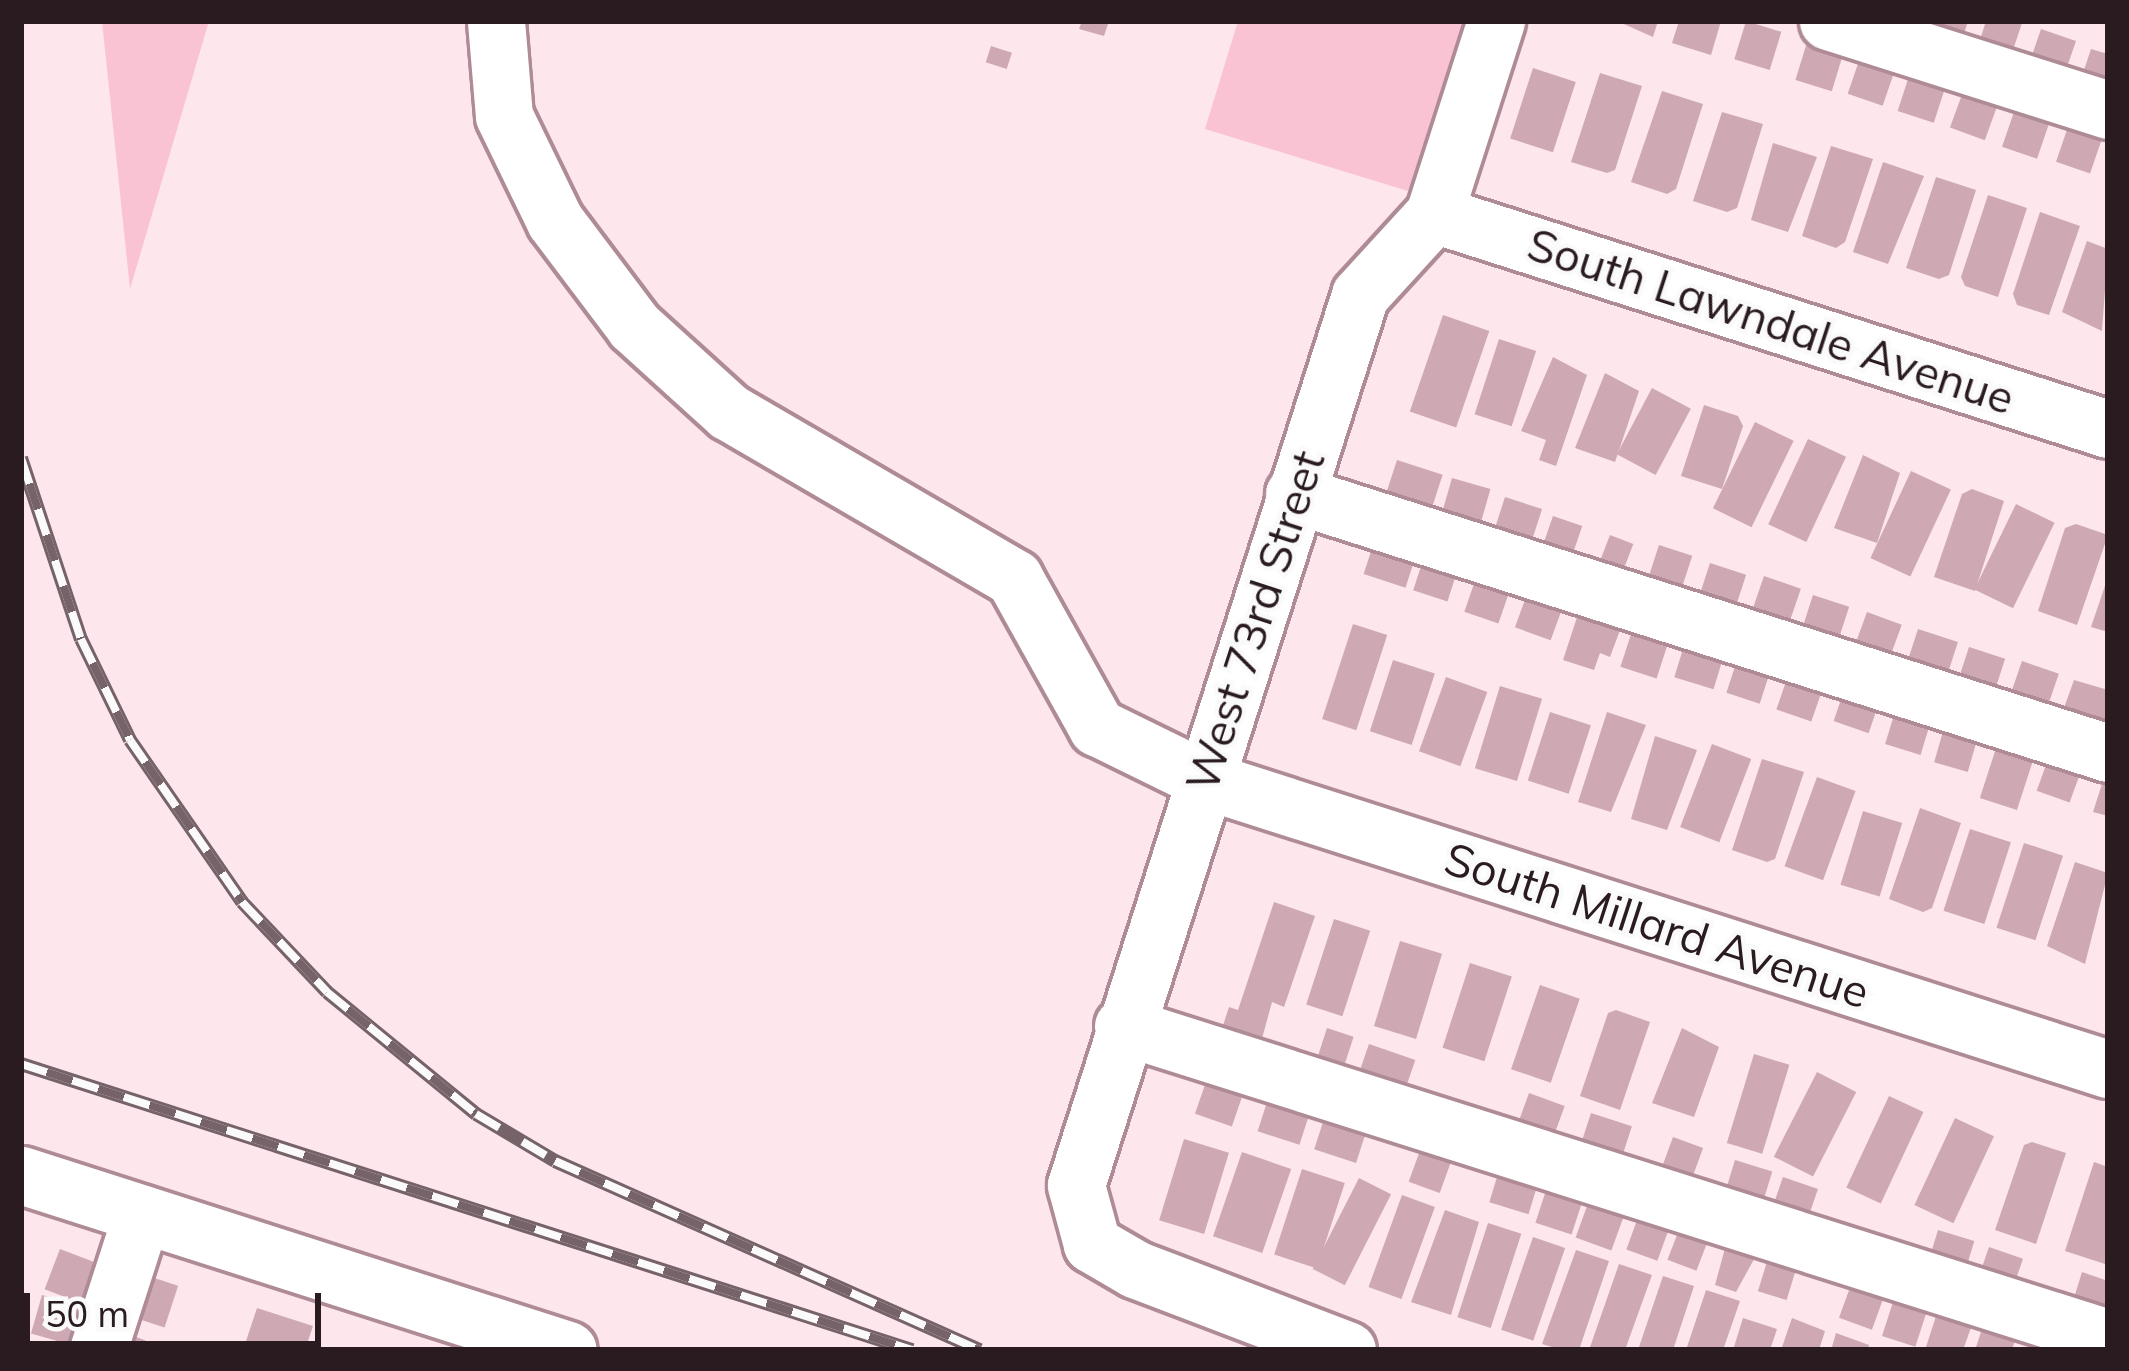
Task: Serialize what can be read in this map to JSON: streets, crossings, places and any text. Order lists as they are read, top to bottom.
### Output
{
  "streets": {
    "street": ["South Lawndale Avenue", "West 73rd Street", "South Millard Avenue"]
  },
  "crossings": [
    ["South Lawndale Avenue", "West 73rd Street"],
    ["West 73rd Street", "South Millard Avenue"]
  ],
  "scale_bar": "50 m"
}
